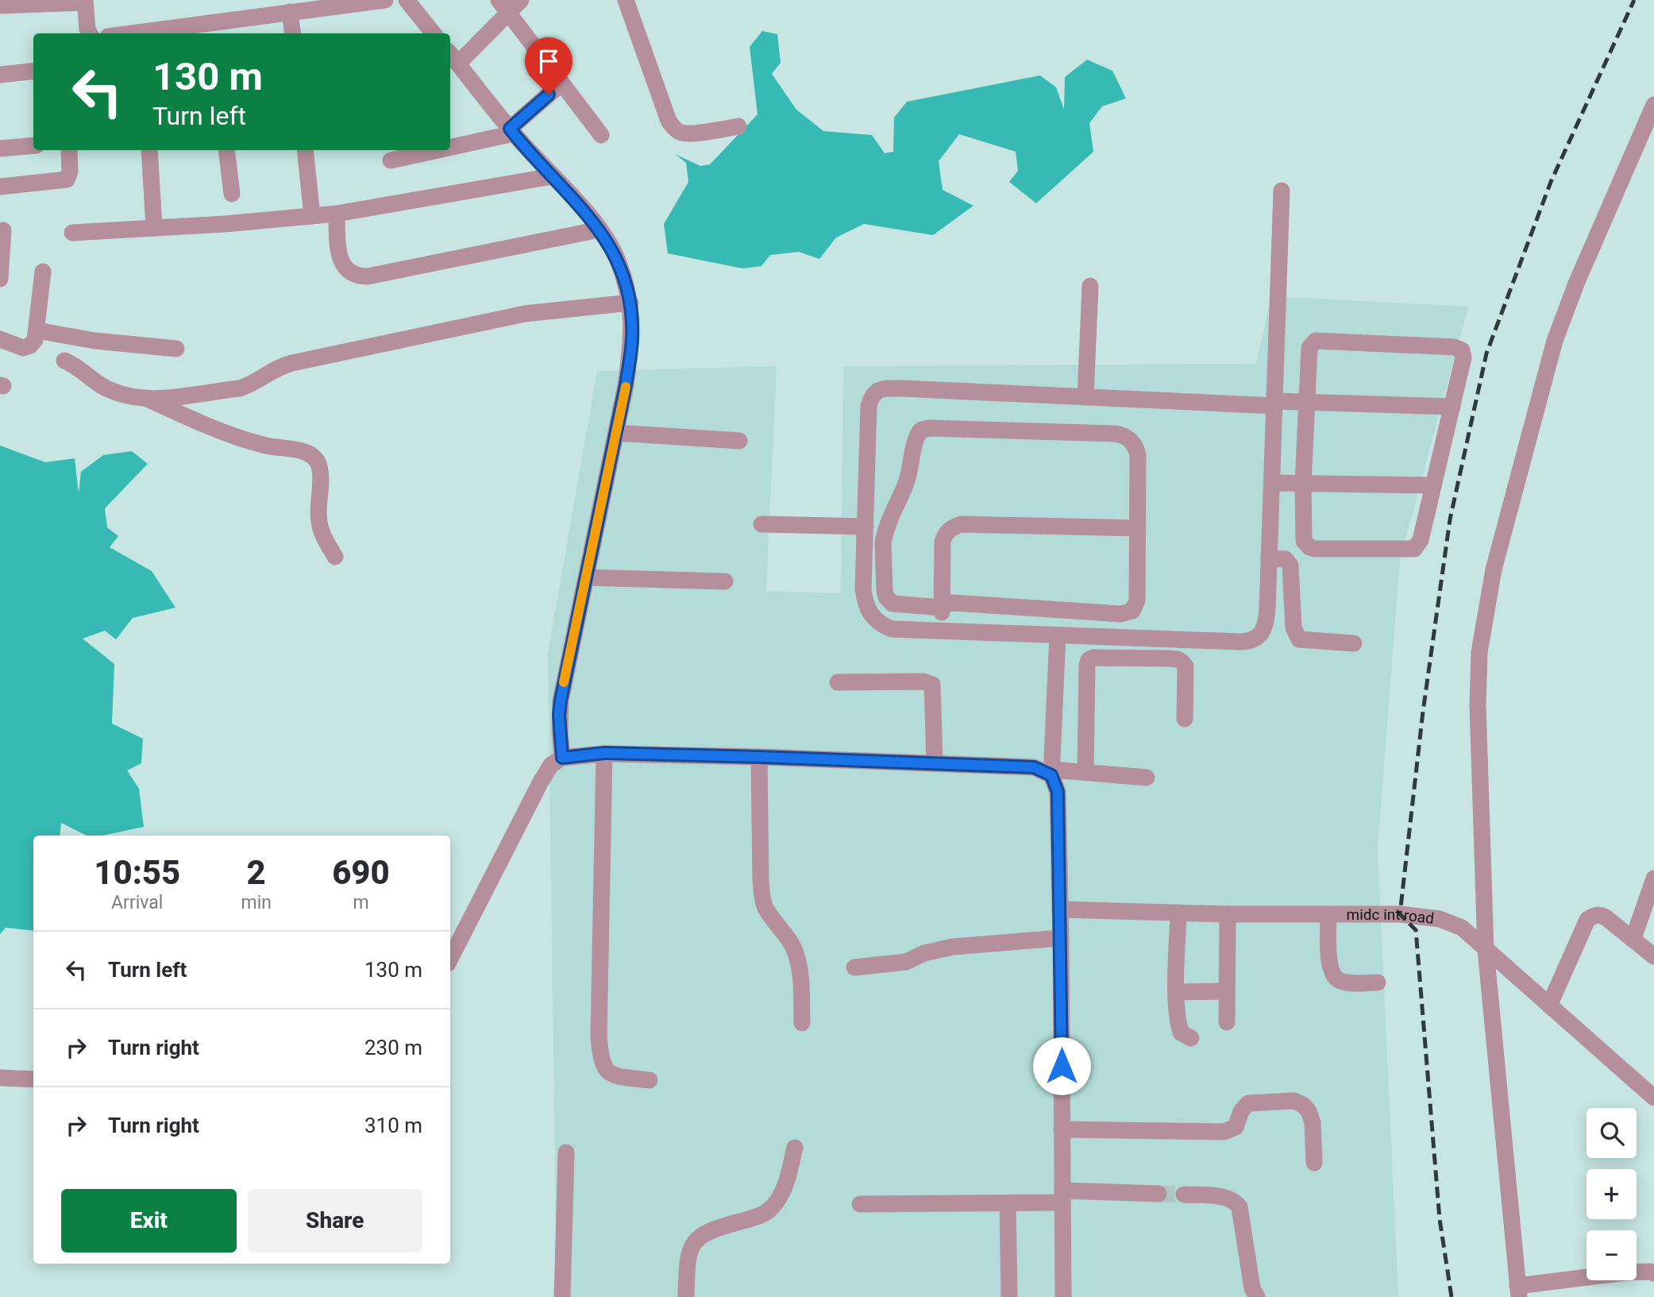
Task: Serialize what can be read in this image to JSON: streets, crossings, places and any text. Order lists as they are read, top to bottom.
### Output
{
  "streets": {
    "street": ["midc int road"]
  },
  "page": {
    "turn": ["130 m", "Turn left"],
    "eta": [
      "10:55",
      "Arrival",
      "2",
      "min",
      "690",
      "m"
    ],
    "list": [
      {
        "name": "Turn left",
        "value": "130 m"
      },
      {
        "name": "Turn right",
        "value": "230 m"
      },
      {
        "name": "Turn right",
        "value": "310 m"
      }
    ],
    "map_buttons": ["+", "−"],
    "buttons": ["Exit", "Share"]
  }
}
